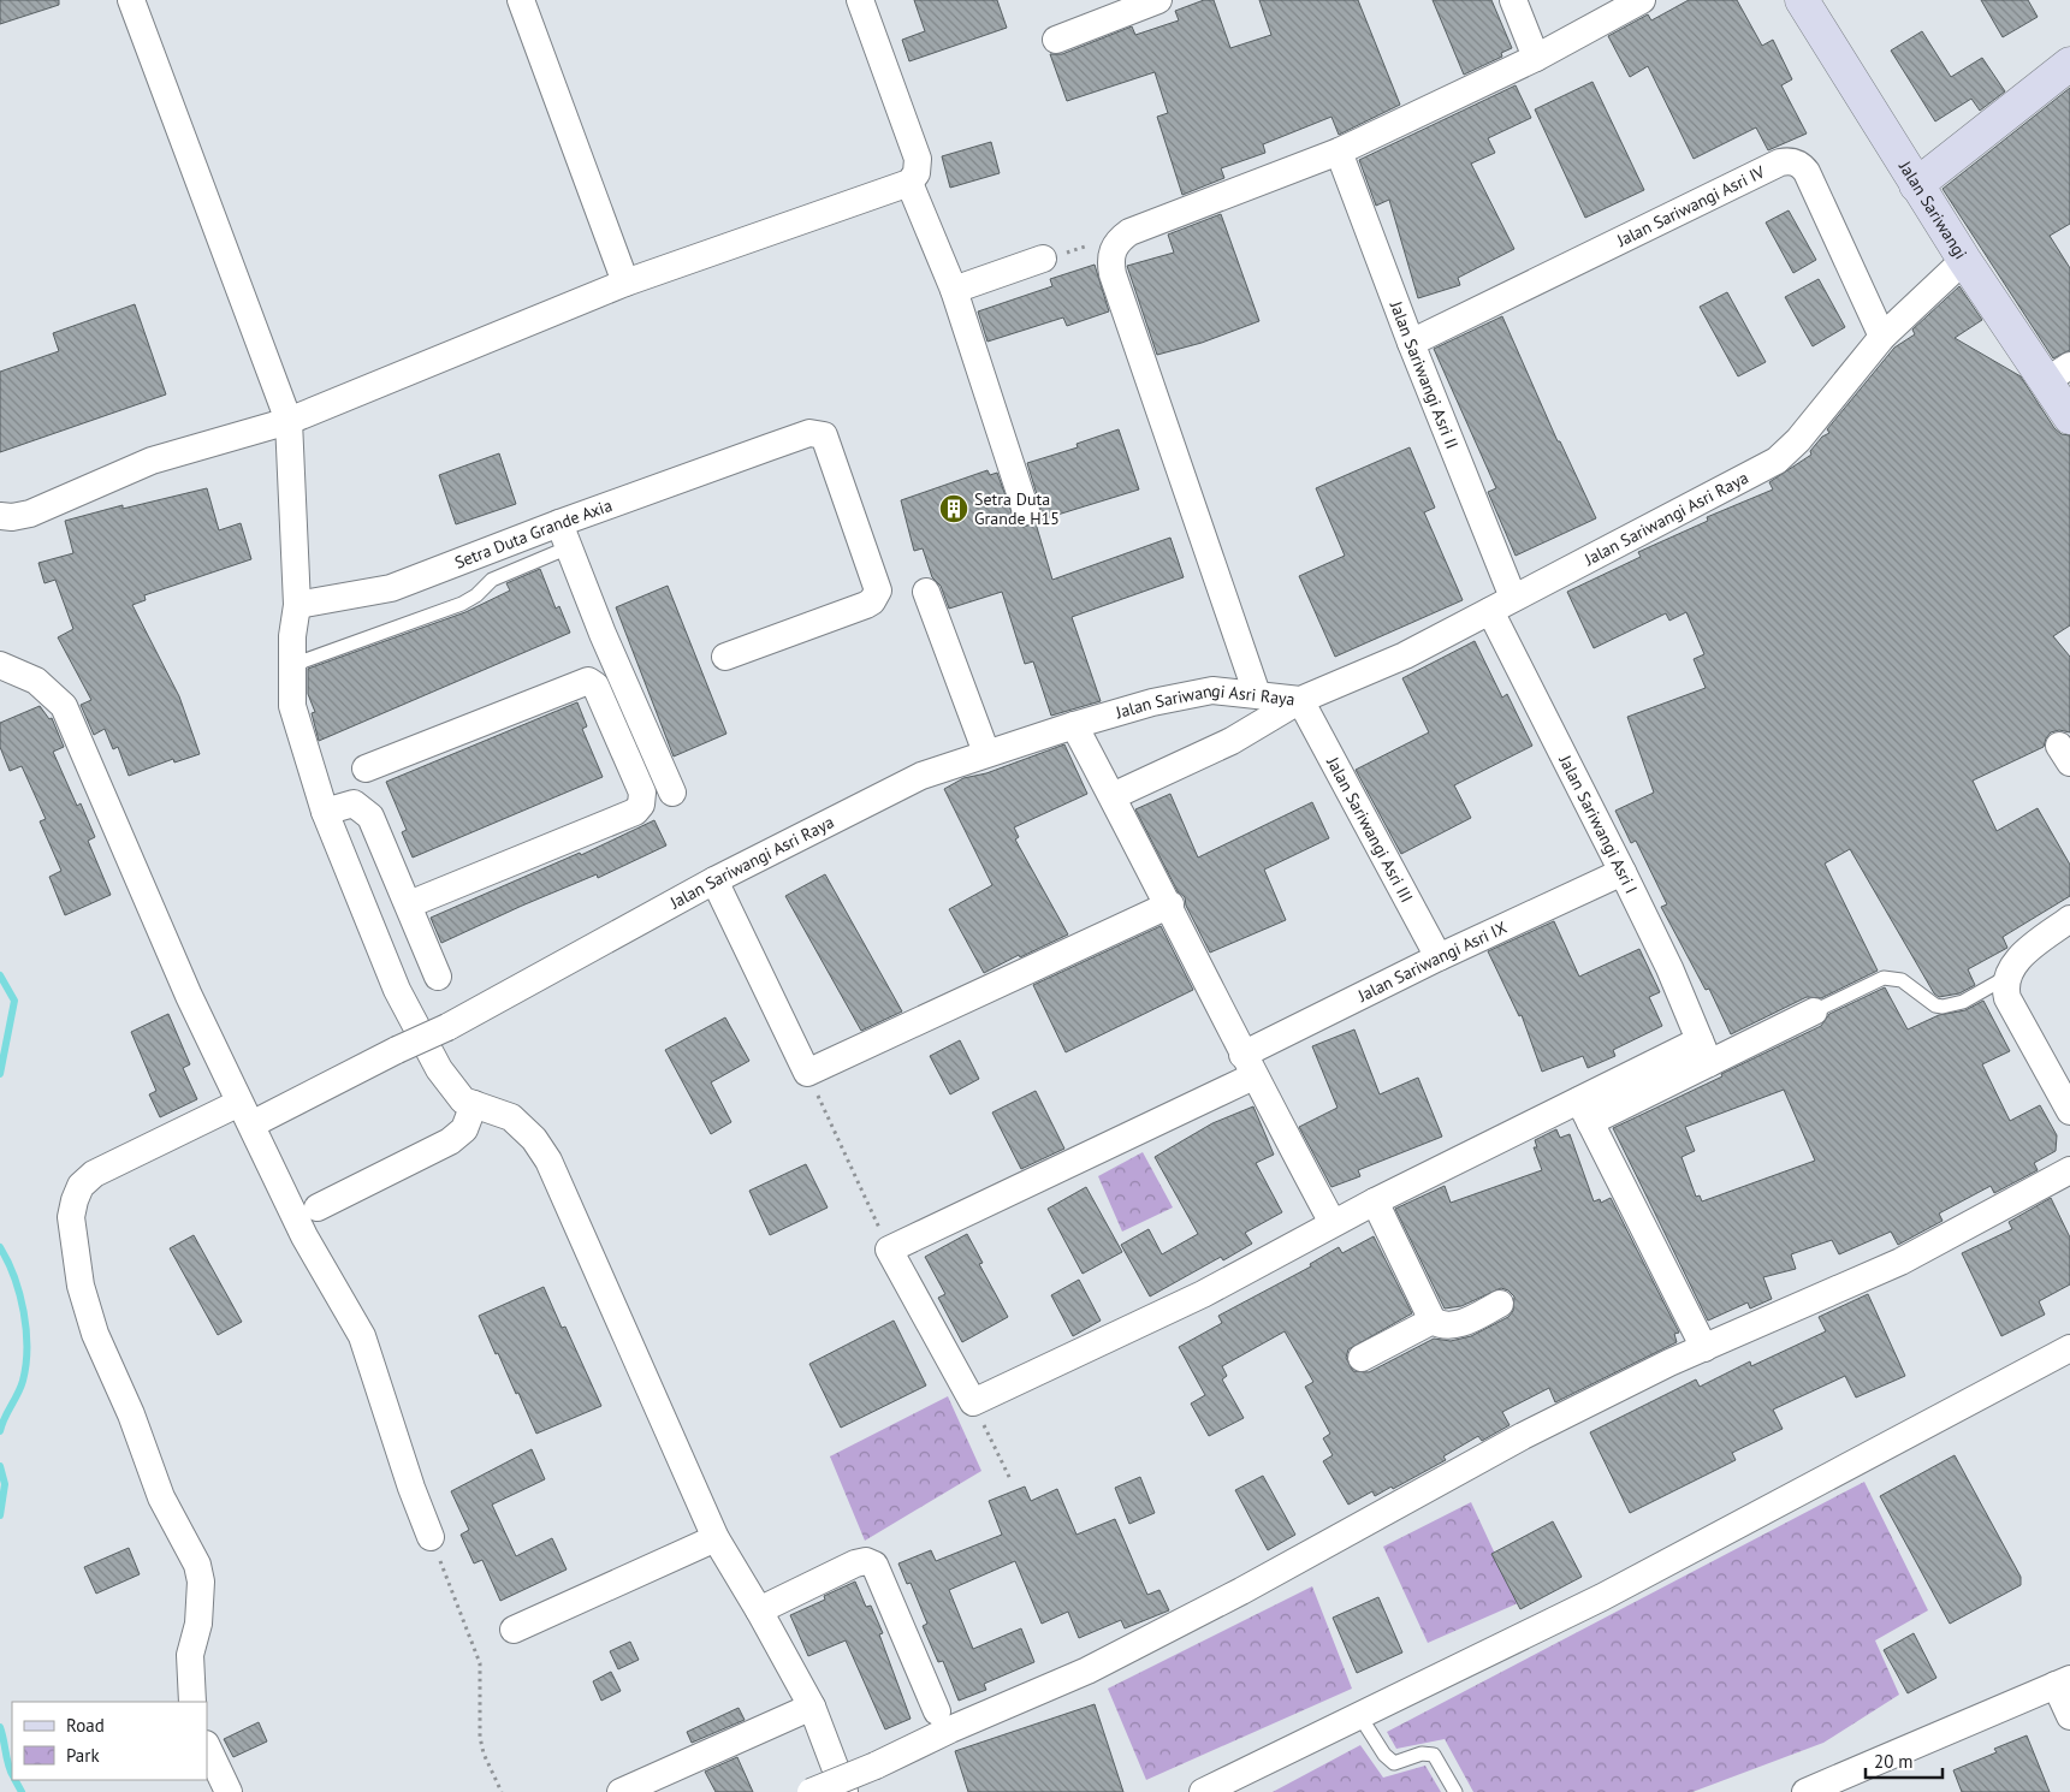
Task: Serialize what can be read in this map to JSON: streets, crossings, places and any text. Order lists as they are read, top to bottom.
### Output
{
  "streets": {
    "street": [
      "Jalan Sariwangi Asri IV",
      "Jalan Sariwangi",
      "Jalan Sariwangi Asri II",
      "Jalan Sariwangi Asri Raya",
      "Setra Duta Grande Axia",
      "Jalan Sariwangi Asri I",
      "Jalan Sariwangi Asri III",
      "Jalan Sariwangi Asri IX"
    ]
  },
  "crossings": [
    ["Jalan Sariwangi Asri IV", "Jalan Sariwangi Asri II"],
    ["Jalan Sariwangi Asri IV", "Jalan Sariwangi Asri Raya"],
    ["Jalan Sariwangi", "Jalan Sariwangi Asri Raya"],
    ["Jalan Sariwangi Asri II", "Jalan Sariwangi Asri Raya"],
    ["Jalan Sariwangi Asri Raya", "Jalan Sariwangi Asri I"],
    ["Jalan Sariwangi Asri Raya", "Jalan Sariwangi Asri III"],
    ["Jalan Sariwangi Asri I", "Jalan Sariwangi Asri IX"],
    ["Jalan Sariwangi Asri III", "Jalan Sariwangi Asri IX"]
  ],
  "places": {
    "building": ["Setra Duta Grande H15"]
  },
  "legend": ["Road", "Park"],
  "scale_bar": "20 m"
}
